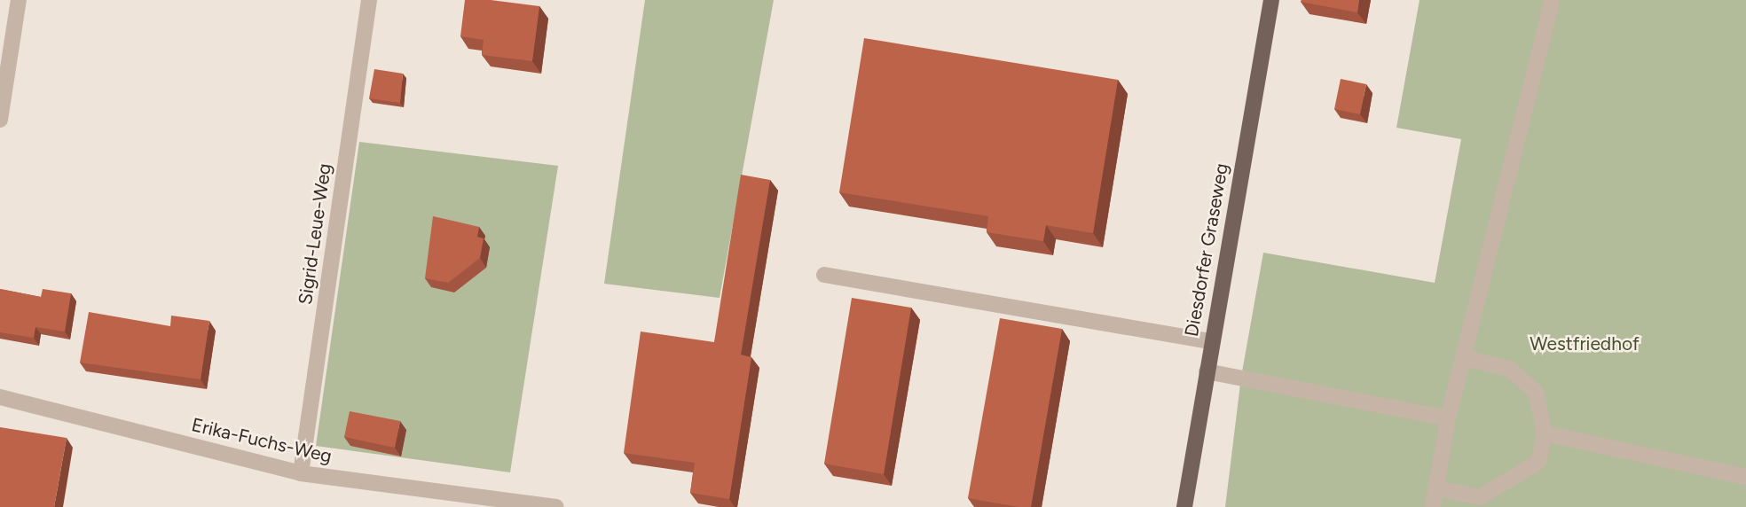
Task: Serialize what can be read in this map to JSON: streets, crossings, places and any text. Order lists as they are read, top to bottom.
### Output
{
  "streets": {
    "main road": ["Diesdorfer Graseweg"],
    "street": ["Sigrid-Leue-Weg", "Erika-Fuchs-Weg"]
  },
  "crossings": [
    ["Sigrid-Leue-Weg", "Erika-Fuchs-Weg"]
  ],
  "parks": ["Westfriedhof"]
}
